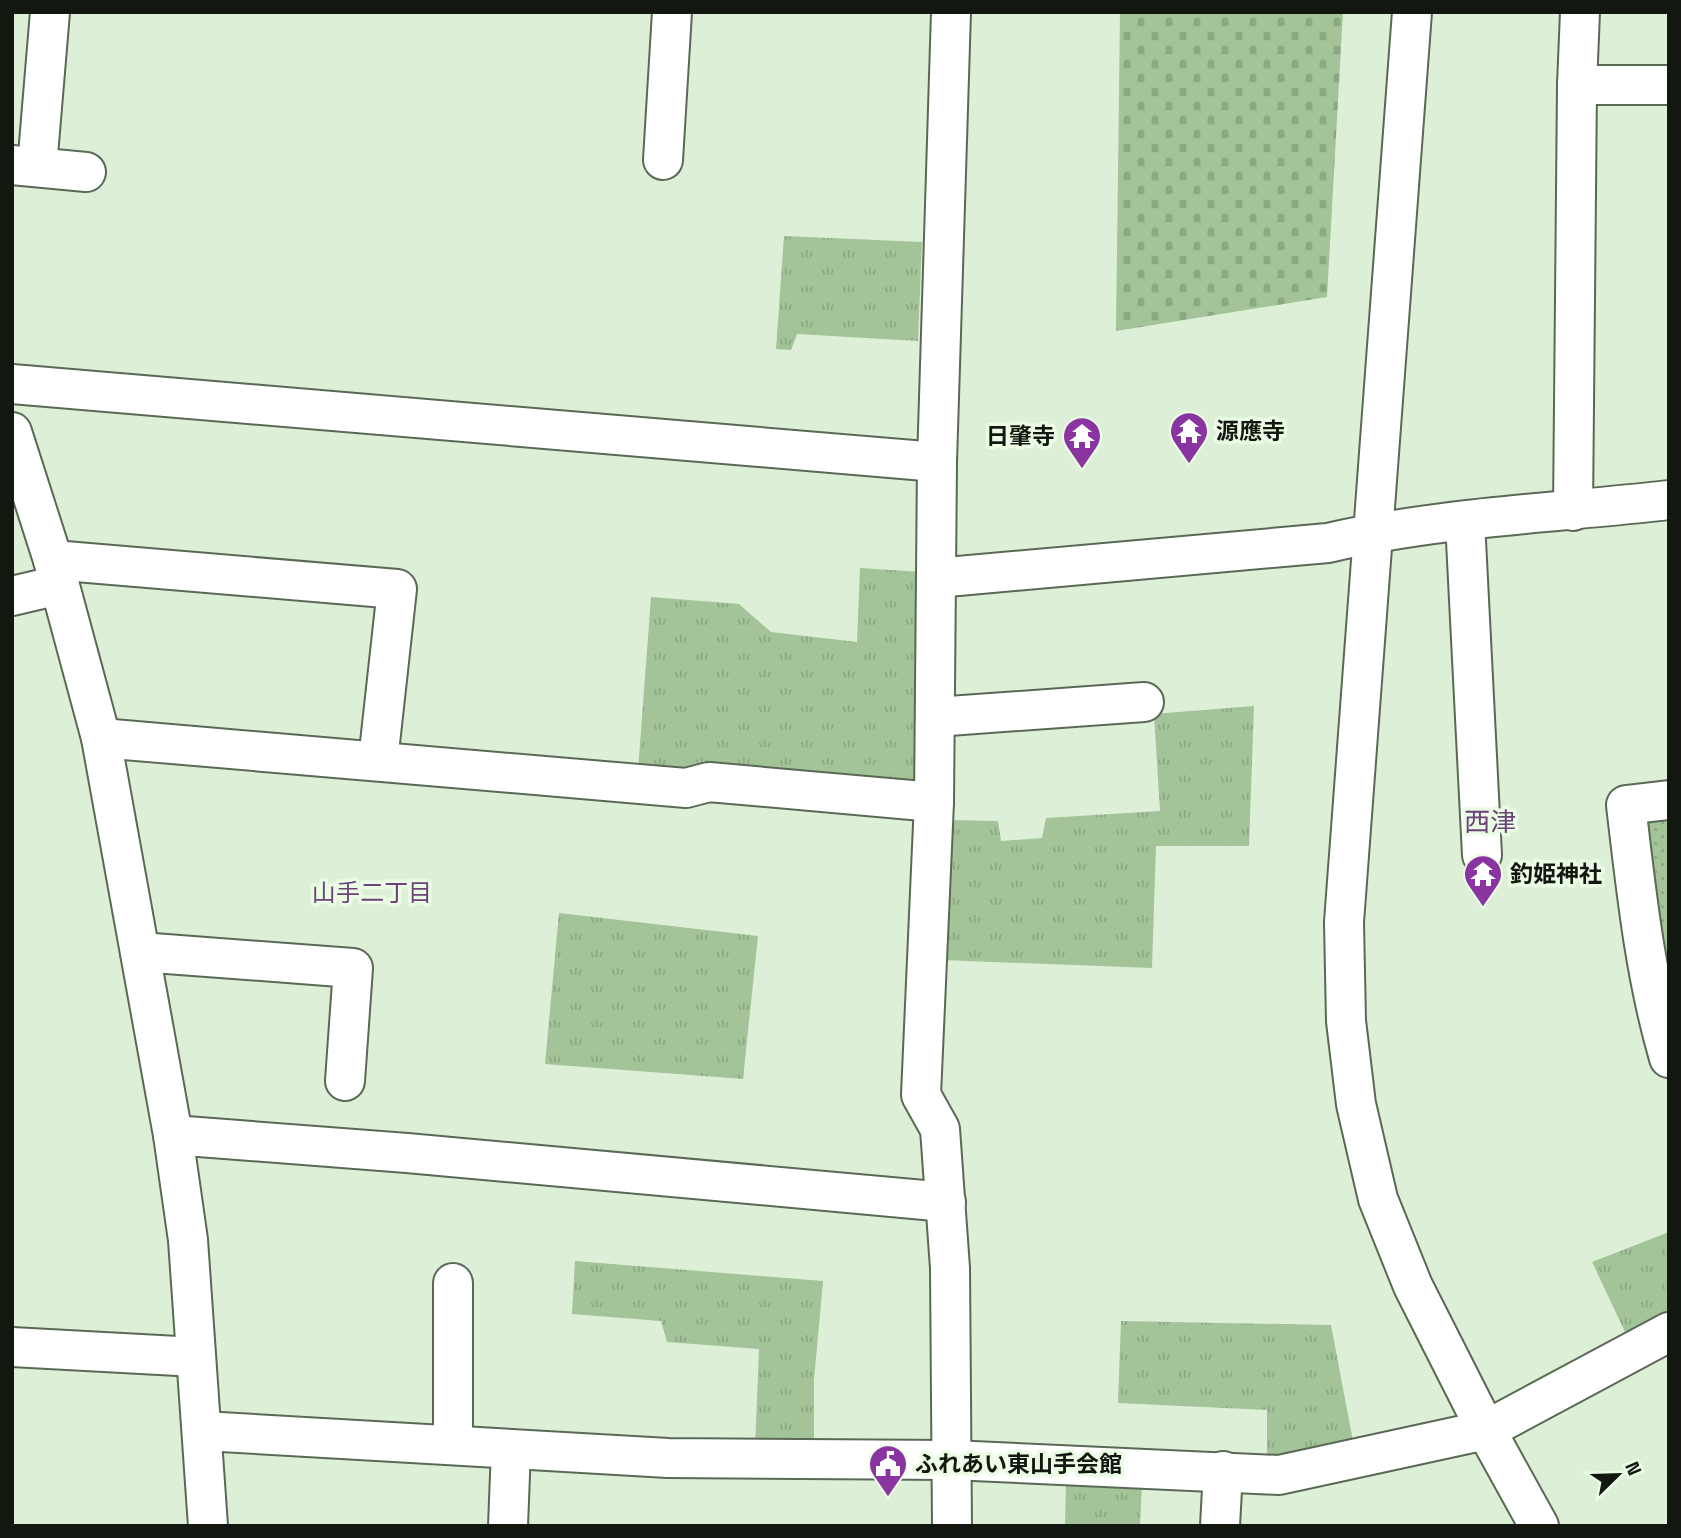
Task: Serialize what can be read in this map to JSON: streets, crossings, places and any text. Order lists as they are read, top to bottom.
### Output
{
  "districts": ["西津", "山手二丁目"],
  "places": {
    "temple": ["源應寺", "日肇寺", "釣姫神社"],
    "public building": ["ふれあい東山手会館"]
  },
  "north": "top right"
}
